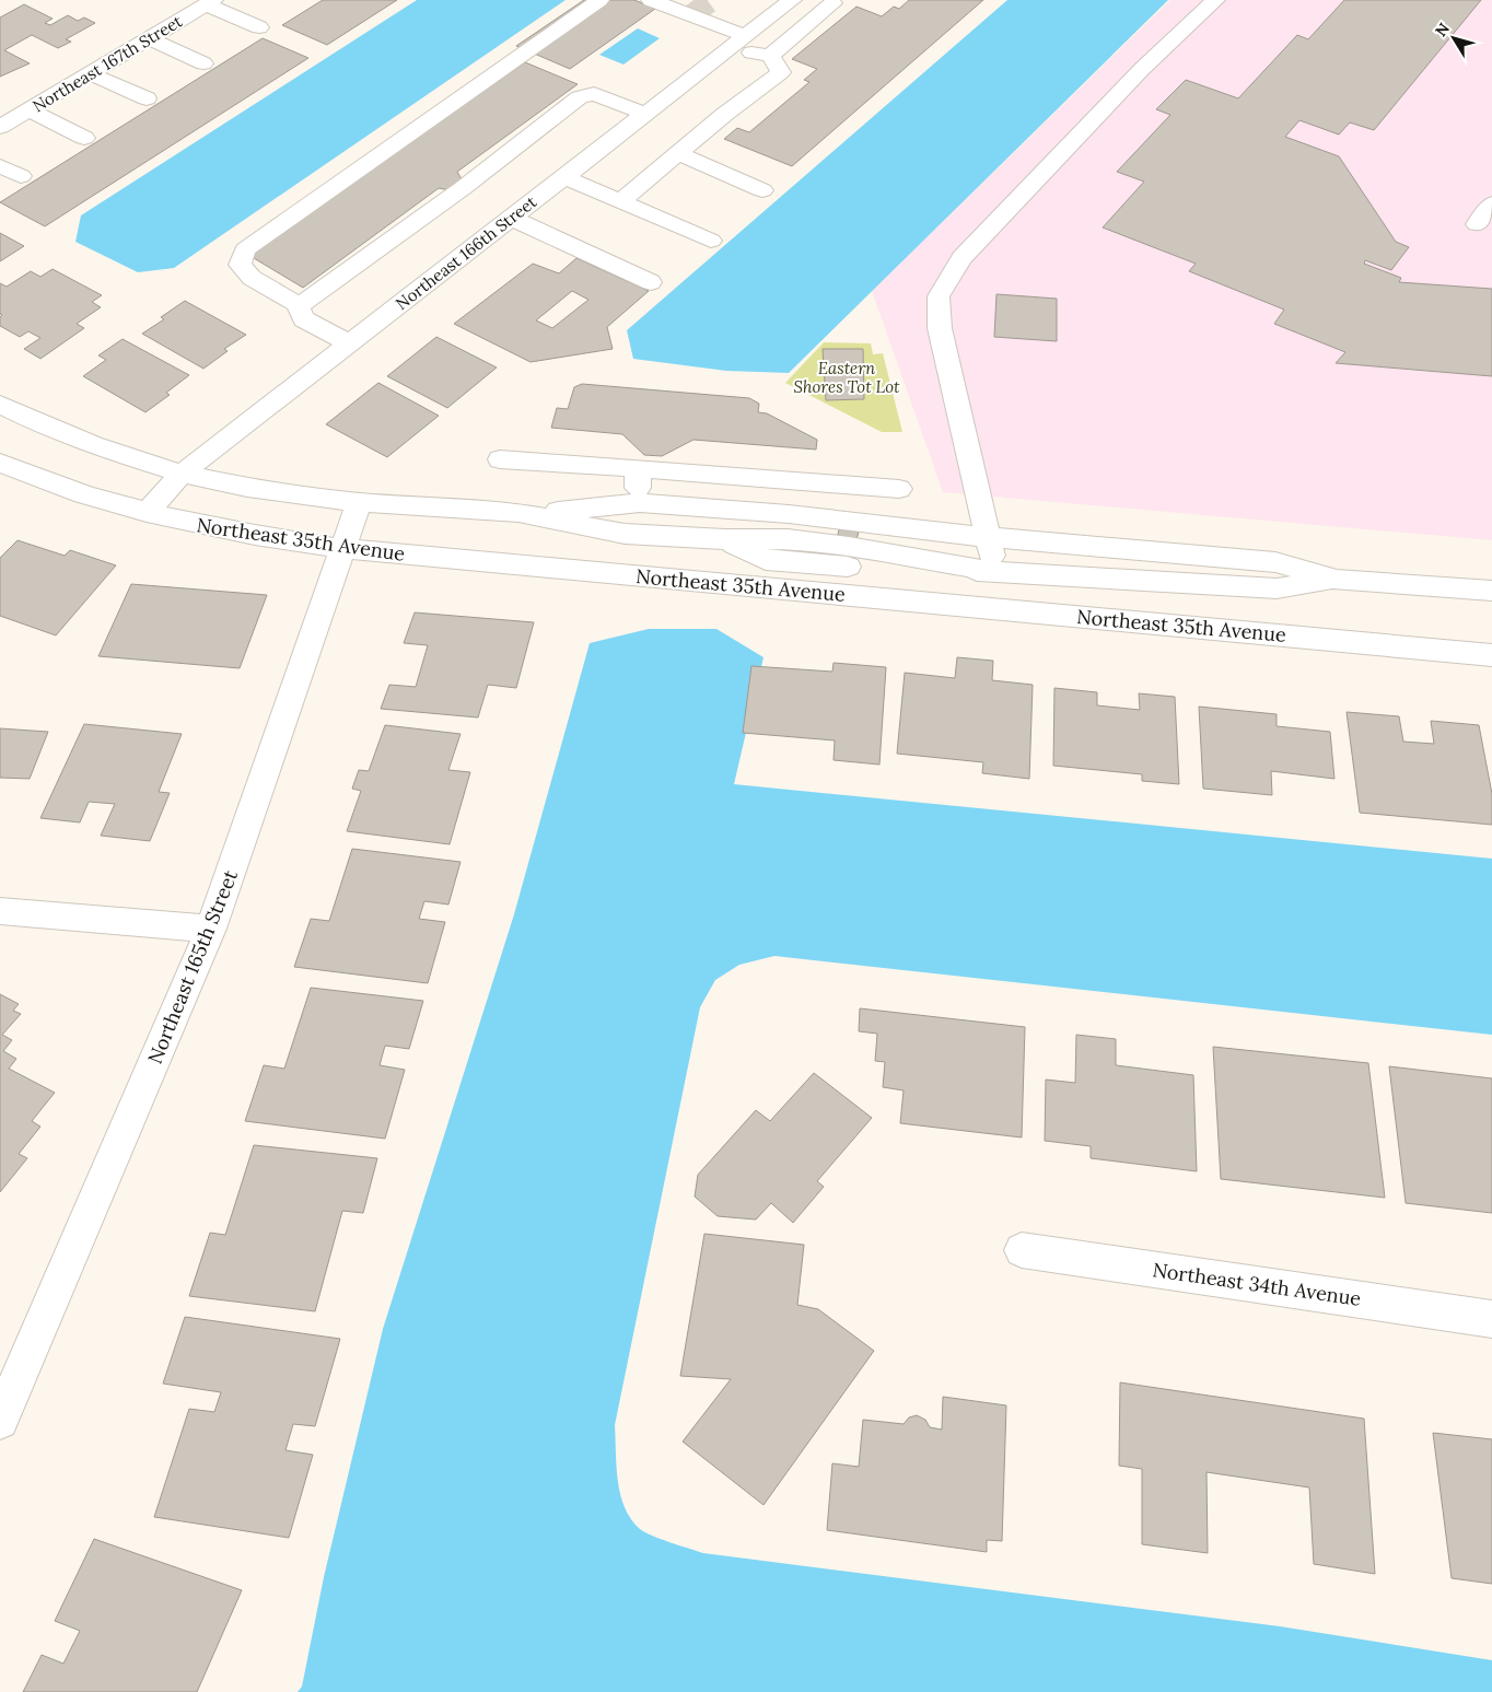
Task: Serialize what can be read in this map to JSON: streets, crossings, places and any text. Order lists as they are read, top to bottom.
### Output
{
  "streets": {
    "street": [
      "Northeast 167th Street",
      "Northeast 166th Street",
      "Northeast 35th Avenue",
      "Northeast 165th Street",
      "Northeast 34th Avenue"
    ]
  },
  "crossings": [
    ["Northeast 166th Street", "Northeast 35th Avenue"],
    ["Northeast 35th Avenue", "Northeast 165th Street"]
  ],
  "parks": ["Eastern Shores Tot Lot"],
  "north": "top left"
}
